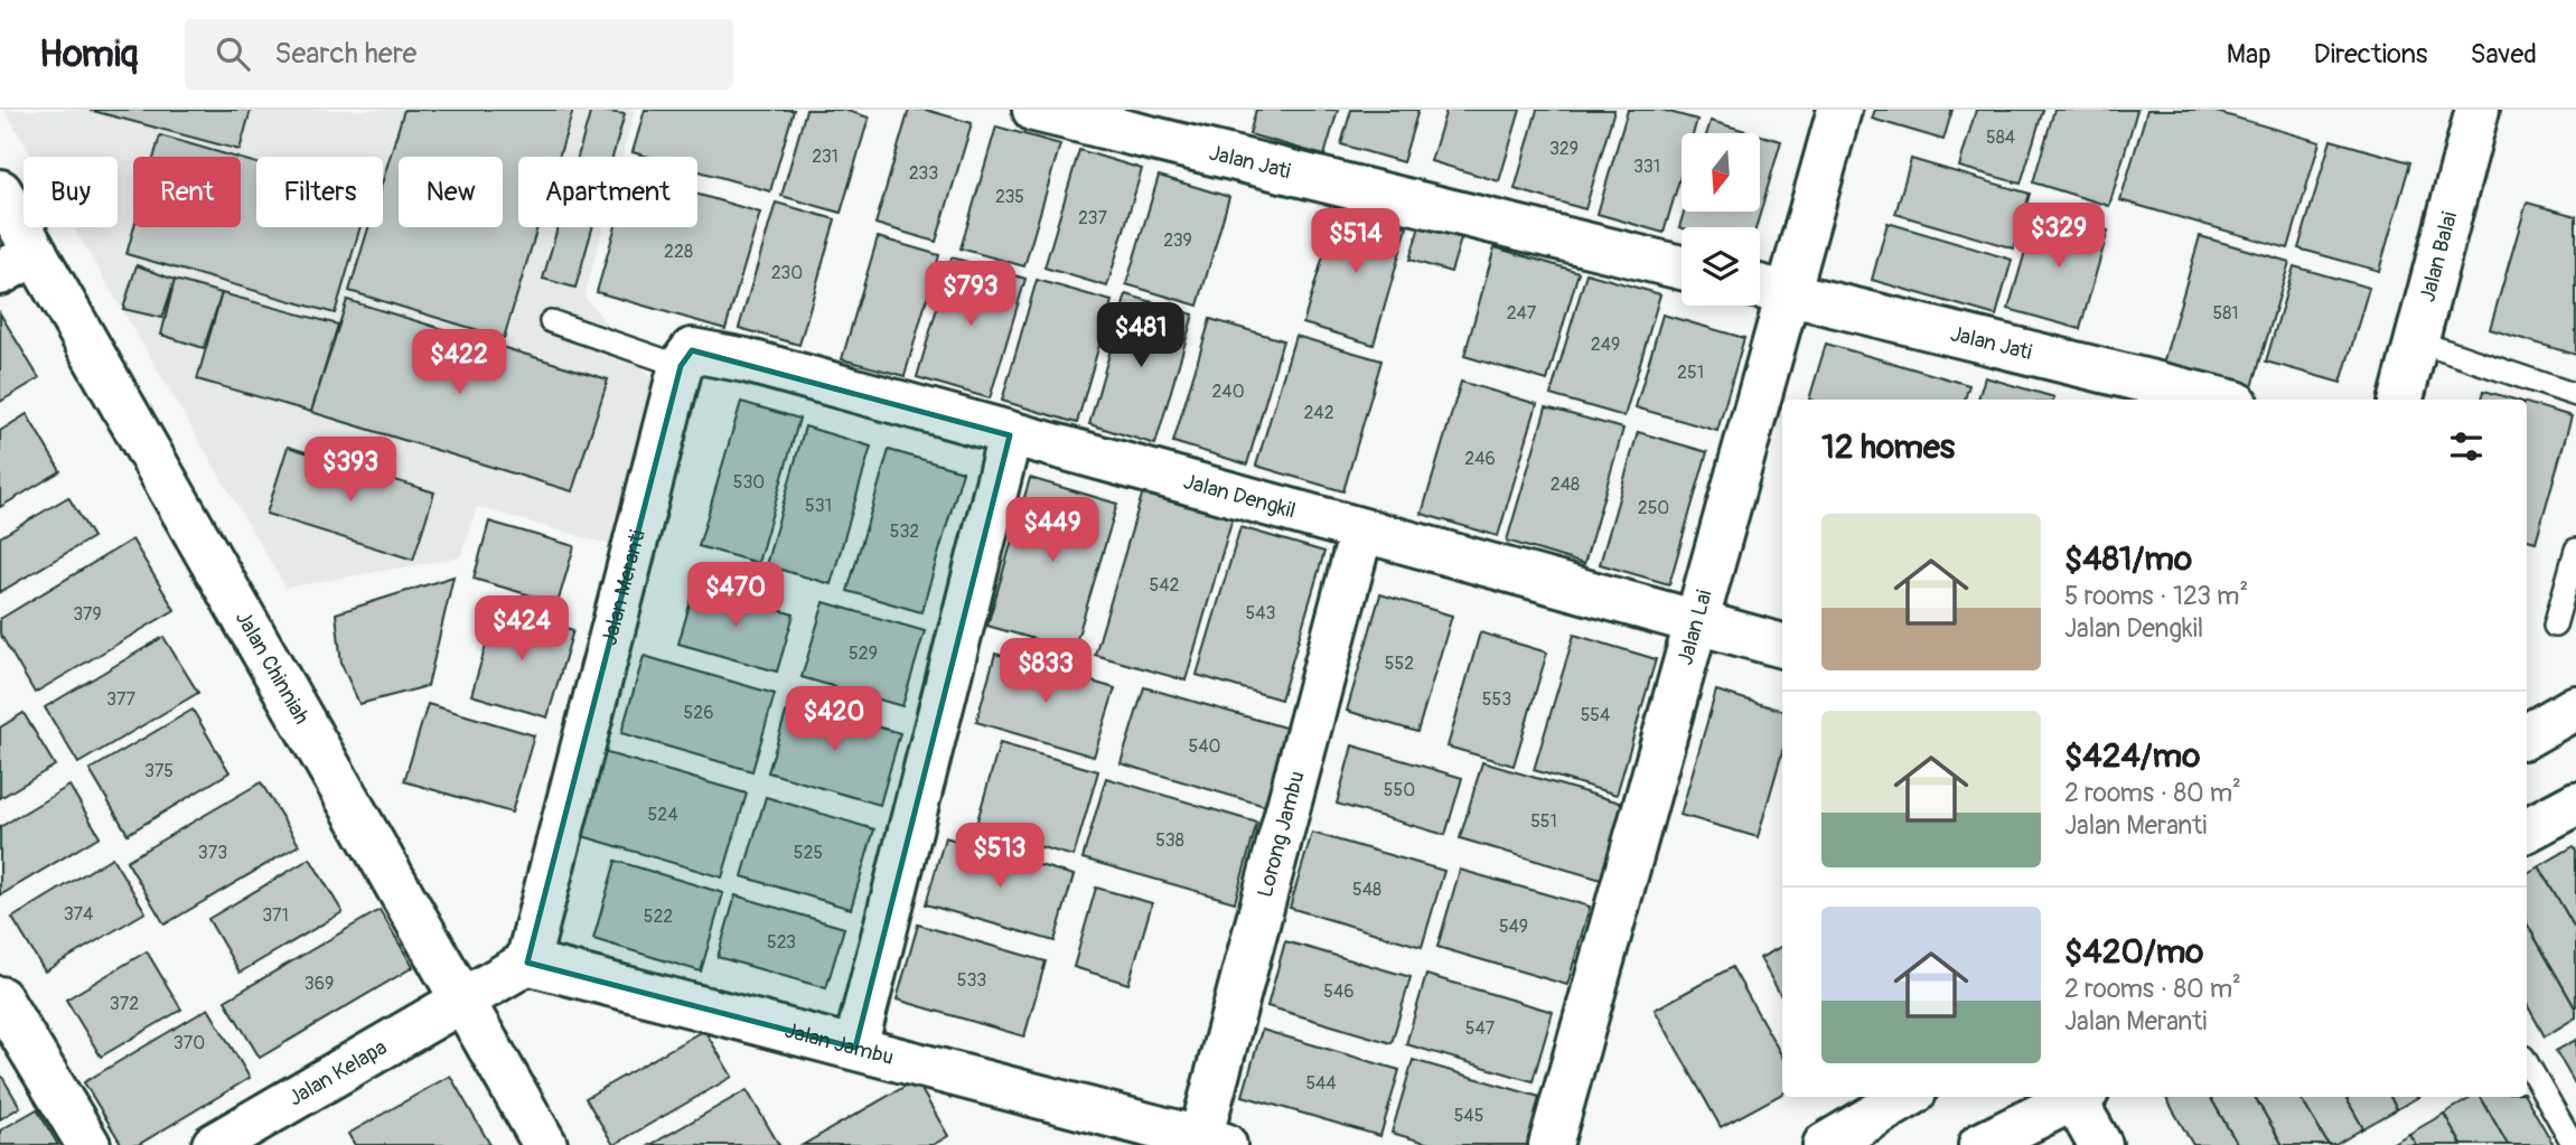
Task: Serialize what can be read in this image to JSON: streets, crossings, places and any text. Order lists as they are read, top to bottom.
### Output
{
  "streets": {
    "street": [
      "Jalan Jati",
      "Jalan Balai",
      "Jalan Dengkil",
      "Jalan Meranti",
      "Jalan Lai",
      "Jalan Chinniah",
      "Lorong Jambu",
      "Jalan Jambu",
      "Jalan Kelapa"
    ]
  },
  "crossings": [
    ["Jalan Jati", "Jalan Lai"],
    ["Jalan Dengkil", "Jalan Meranti"],
    ["Jalan Dengkil", "Jalan Lai"],
    ["Jalan Dengkil", "Lorong Jambu"],
    ["Jalan Meranti", "Jalan Jambu"],
    ["Jalan Chinniah", "Jalan Kelapa"],
    ["Lorong Jambu", "Jalan Jambu"]
  ],
  "house_numbers": [
    "584",
    "329",
    "231",
    "331",
    "233",
    "235",
    "237",
    "239",
    "228",
    "230",
    "247",
    "581",
    "249",
    "251",
    "240",
    "242",
    "246",
    "530",
    "248",
    "531",
    "250",
    "532",
    "542",
    "543",
    "379",
    "529",
    "552",
    "377",
    "553",
    "526",
    "554",
    "540",
    "375",
    "550",
    "524",
    "551",
    "538",
    "373",
    "525",
    "548",
    "374",
    "371",
    "522",
    "549",
    "523",
    "533",
    "369",
    "546",
    "372",
    "547",
    "370",
    "544",
    "545"
  ],
  "north": "bottom",
  "page": {
    "header": "Homiq",
    "search": "Search here",
    "nav": ["Map", "Directions", "Saved"],
    "chip": [
      "Buy",
      "Rent",
      "Filters",
      "New",
      "Apartment"
    ],
    "price": [
      "$329",
      "$514",
      "$793",
      "$481",
      "$422",
      "$393",
      "$449",
      "$470",
      "$424",
      "$833",
      "$420",
      "$513"
    ],
    "heading": "12 homes",
    "list": [
      {
        "name": "$481/mo",
        "note": "5 rooms · 123 m² · Jalan Dengkil"
      },
      {
        "name": "$424/mo",
        "note": "2 rooms · 80 m² · Jalan Meranti"
      },
      {
        "name": "$420/mo",
        "note": "2 rooms · 80 m² · Jalan Meranti"
      }
    ]
  }
}
